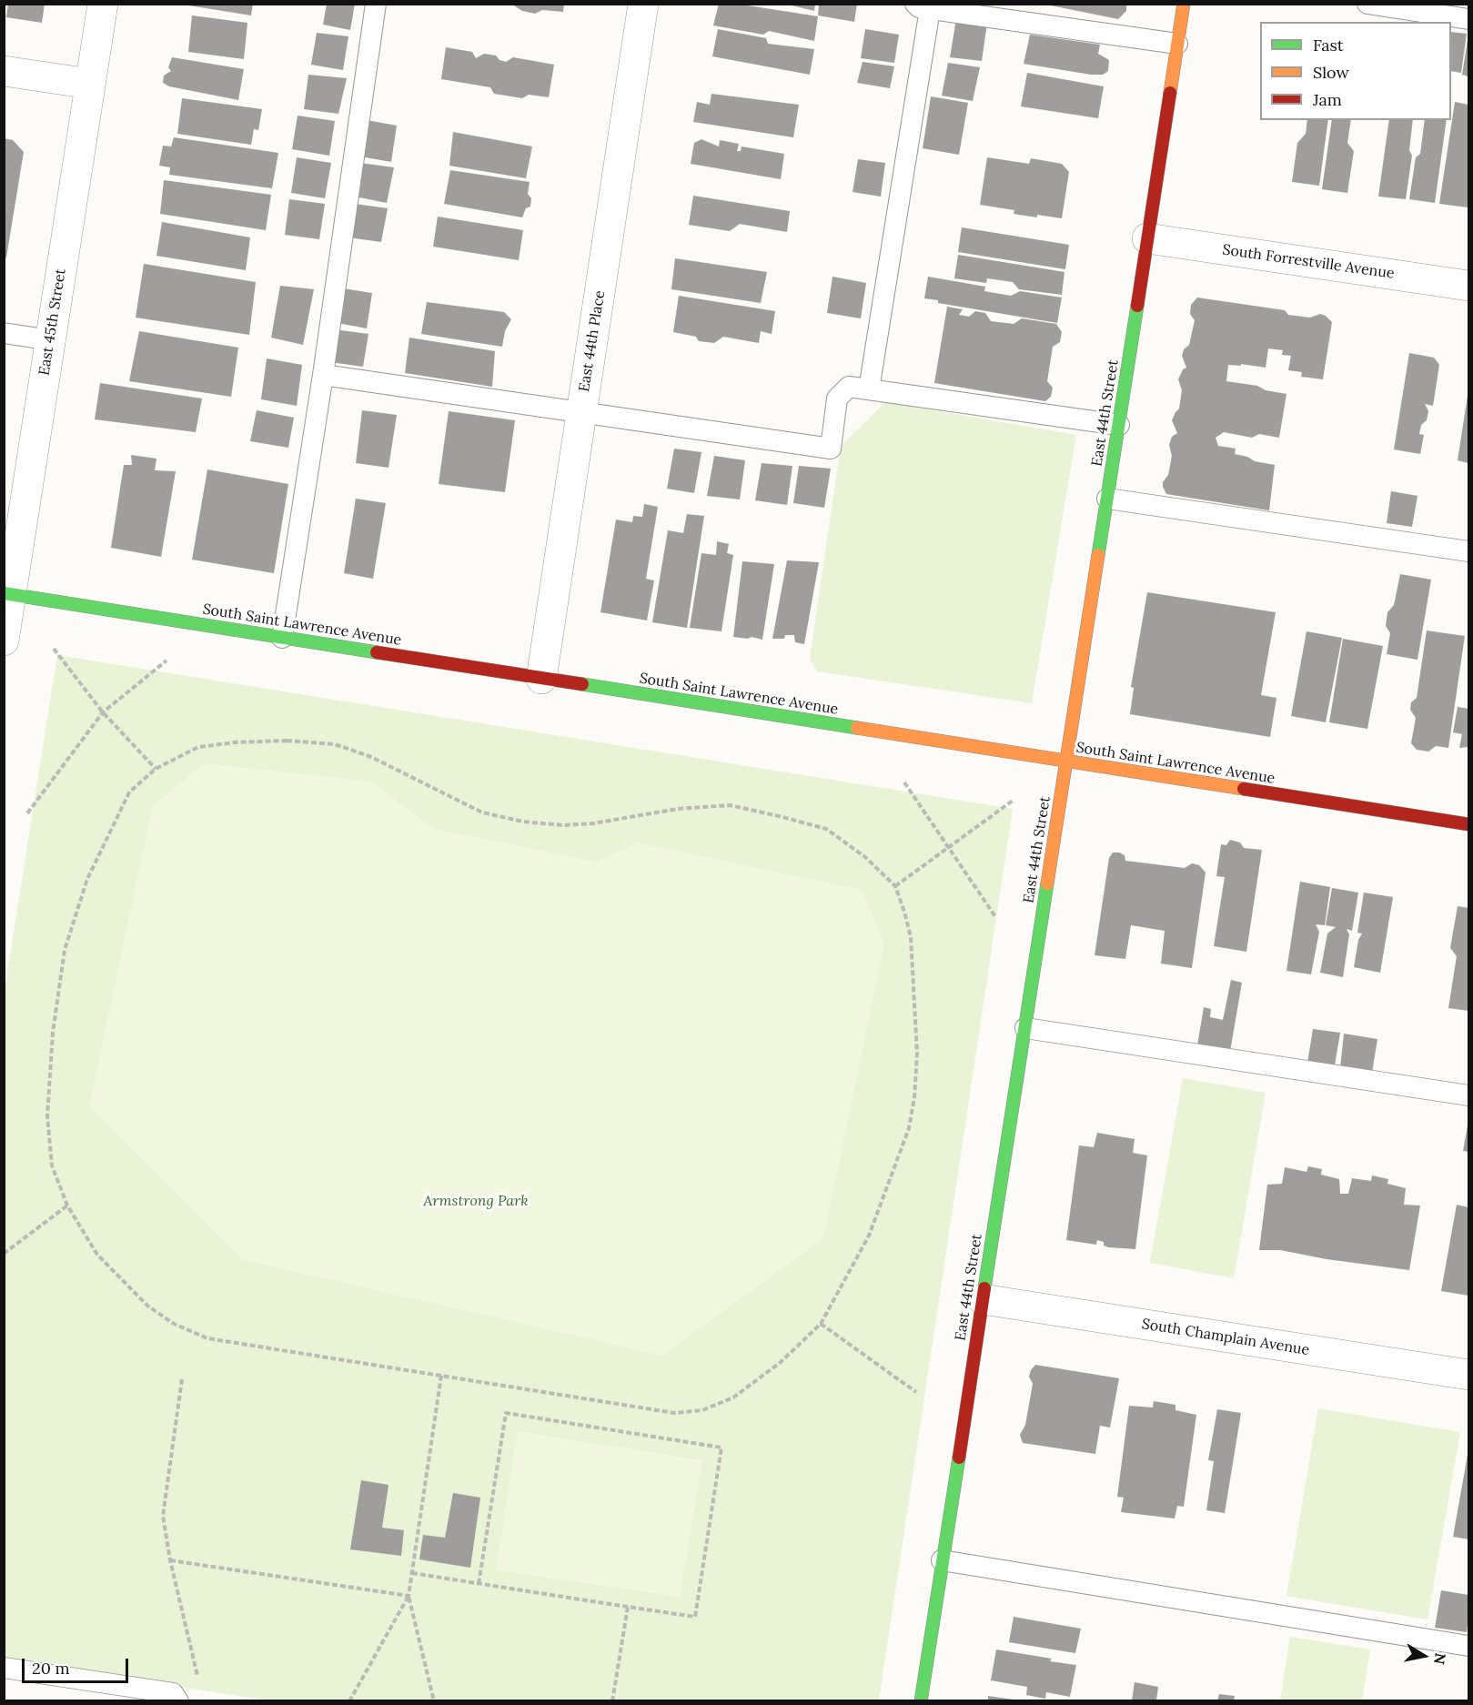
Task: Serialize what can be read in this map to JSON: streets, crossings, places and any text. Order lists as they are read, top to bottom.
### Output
{
  "streets": {
    "street": [
      "South Forrestville Avenue",
      "East 45th Street",
      "East 44th Place",
      "East 44th Street",
      "South Saint Lawrence Avenue",
      "South Champlain Avenue"
    ]
  },
  "crossings": [
    ["South Forrestville Avenue", "East 44th Street"],
    ["East 45th Street", "South Saint Lawrence Avenue"],
    ["East 44th Place", "South Saint Lawrence Avenue"],
    ["East 44th Street", "South Saint Lawrence Avenue"],
    ["East 44th Street", "South Champlain Avenue"]
  ],
  "parks": ["Armstrong Park"],
  "legend": ["Fast", "Slow", "Jam"],
  "scale_bar": "20 m",
  "north": "right"
}
